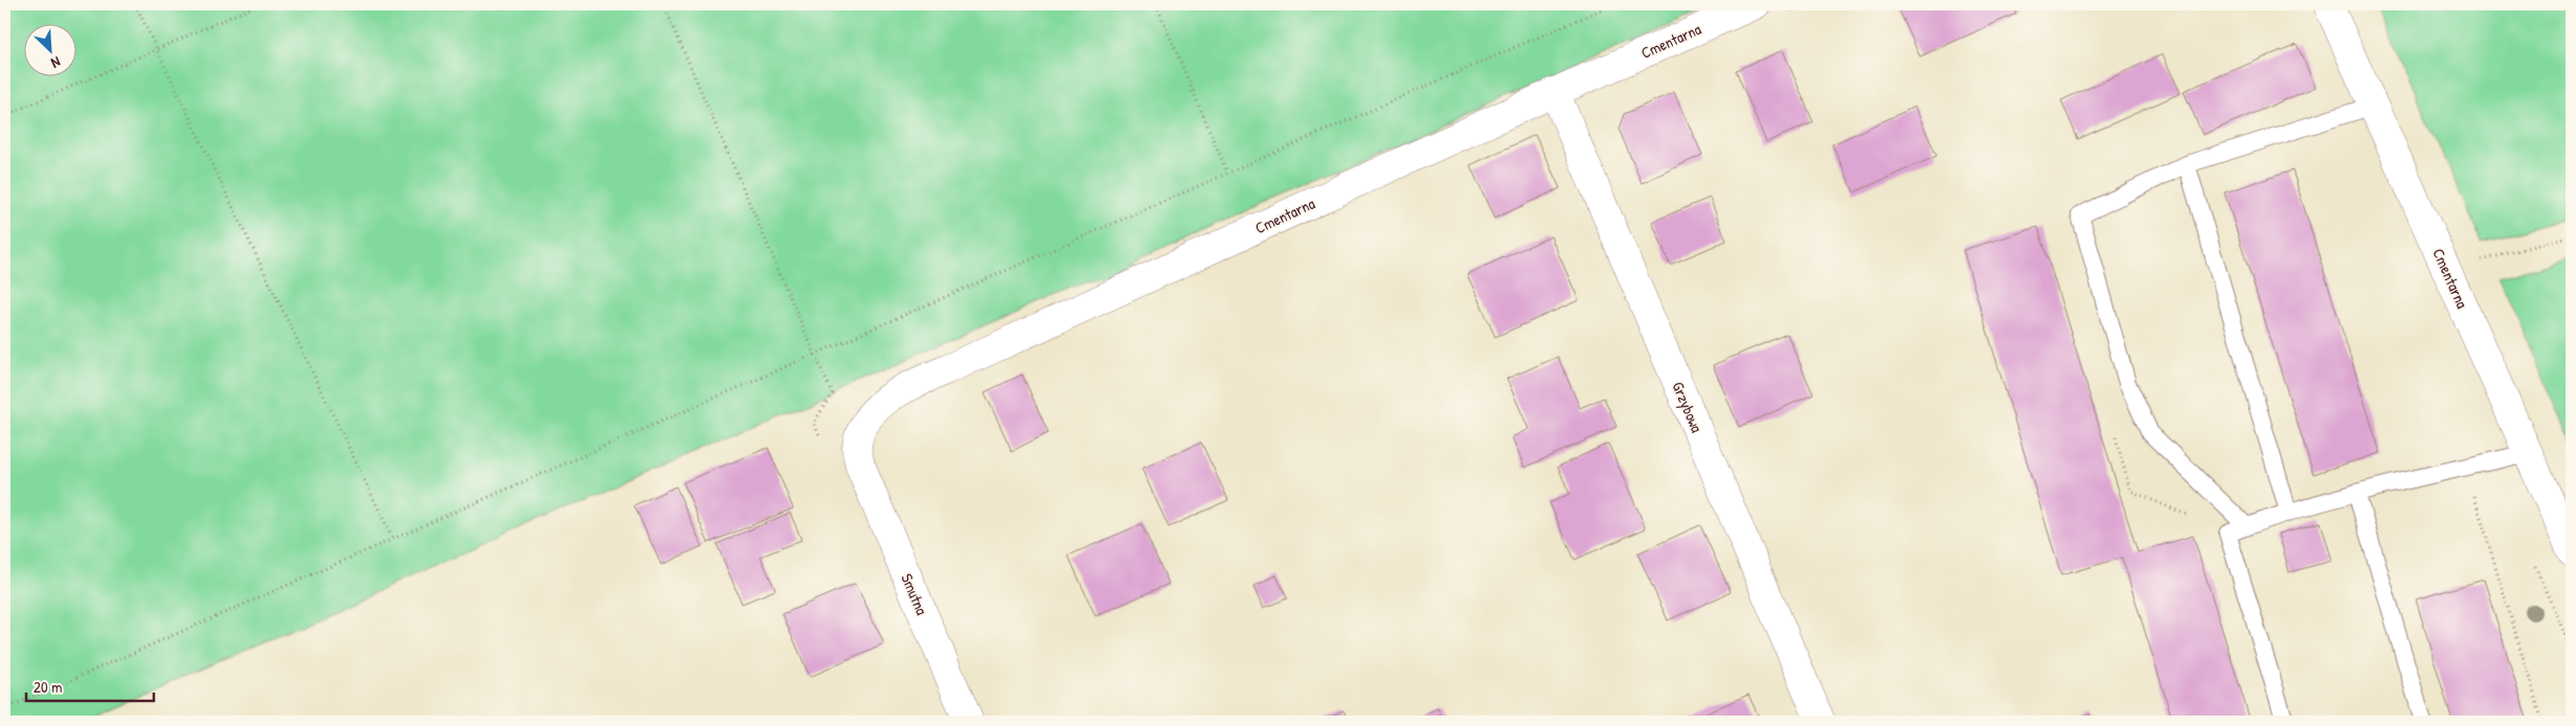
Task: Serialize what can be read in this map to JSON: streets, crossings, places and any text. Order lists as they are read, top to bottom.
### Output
{
  "streets": {
    "street": ["Cmentarna", "Grzybowa", "Smutna"]
  },
  "crossings": [
    ["Cmentarna", "Grzybowa"],
    ["Cmentarna", "Smutna"]
  ],
  "scale_bar": "20 m",
  "north": "bottom right"
}
